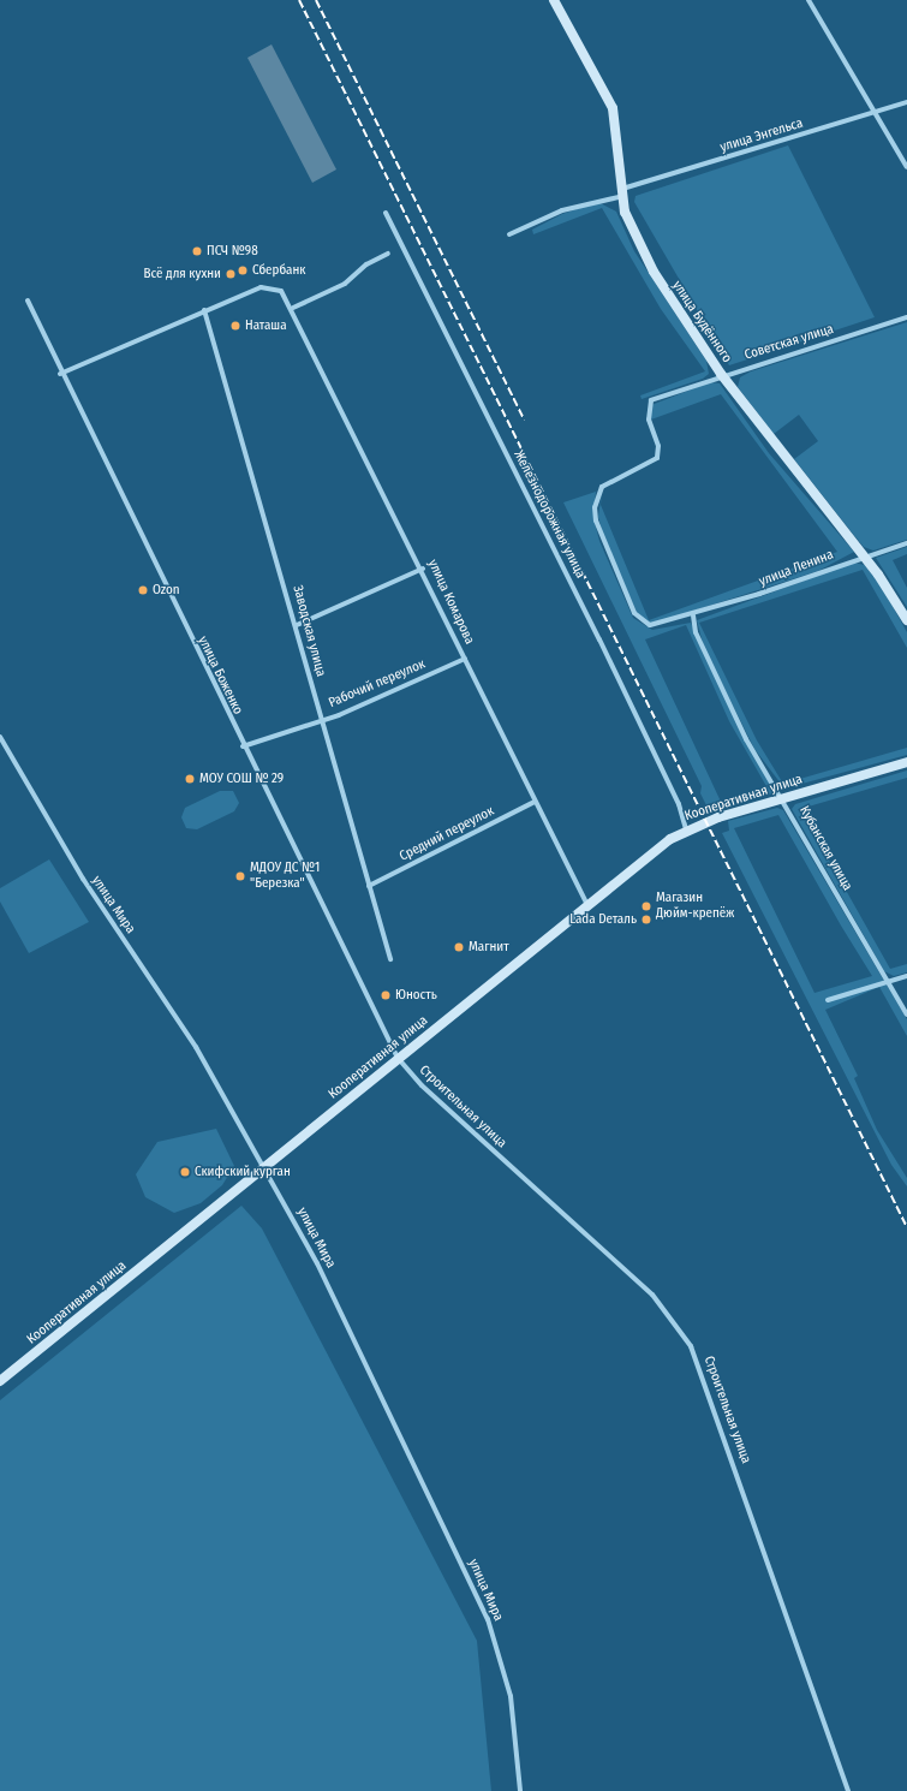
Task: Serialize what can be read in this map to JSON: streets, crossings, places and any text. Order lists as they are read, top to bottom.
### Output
{
  "streets": {
    "street": [
      "улица Энгельса",
      "улица Будённого",
      "Советская улица",
      "Железнодорожная улица",
      "улица Ленина",
      "улица Комарова",
      "Заводская улица",
      "улица Боженко",
      "Рабочий переулок",
      "Кооперативная улица",
      "Средний переулок",
      "Кубанская улица",
      "улица Мира",
      "Строительная улица"
    ]
  },
  "crossings": [
    ["улица Энгельса", "улица Будённого"],
    ["улица Будённого", "Советская улица"],
    ["улица Будённого", "улица Ленина"],
    ["Советская улица", "улица Ленина"],
    ["Советская улица", "Кубанская улица"],
    ["Железнодорожная улица", "Кооперативная улица"],
    ["улица Ленина", "Кубанская улица"],
    ["улица Комарова", "Заводская улица"],
    ["улица Комарова", "Рабочий переулок"],
    ["улица Комарова", "Кооперативная улица"],
    ["улица Комарова", "Средний переулок"],
    ["Заводская улица", "Рабочий переулок"],
    ["Заводская улица", "Средний переулок"],
    ["улица Боженко", "Рабочий переулок"],
    ["улица Боженко", "Кооперативная улица"],
    ["улица Боженко", "Строительная улица"],
    ["Кооперативная улица", "Кубанская улица"],
    ["Кооперативная улица", "улица Мира"],
    ["Кооперативная улица", "Строительная улица"]
  ],
  "places": [
    "ПСЧ №98",
    "Сбербанк",
    "Всё для кухни",
    "Наташа",
    "Ozon",
    "МОУ СОШ № 29",
    "МДОУ ДС №1 \"Березка\"",
    "Магазин Дюйм-крепёж",
    "Lada Dеталь",
    "Магнит",
    "Юность",
    "Скифский курган"
  ]
}
